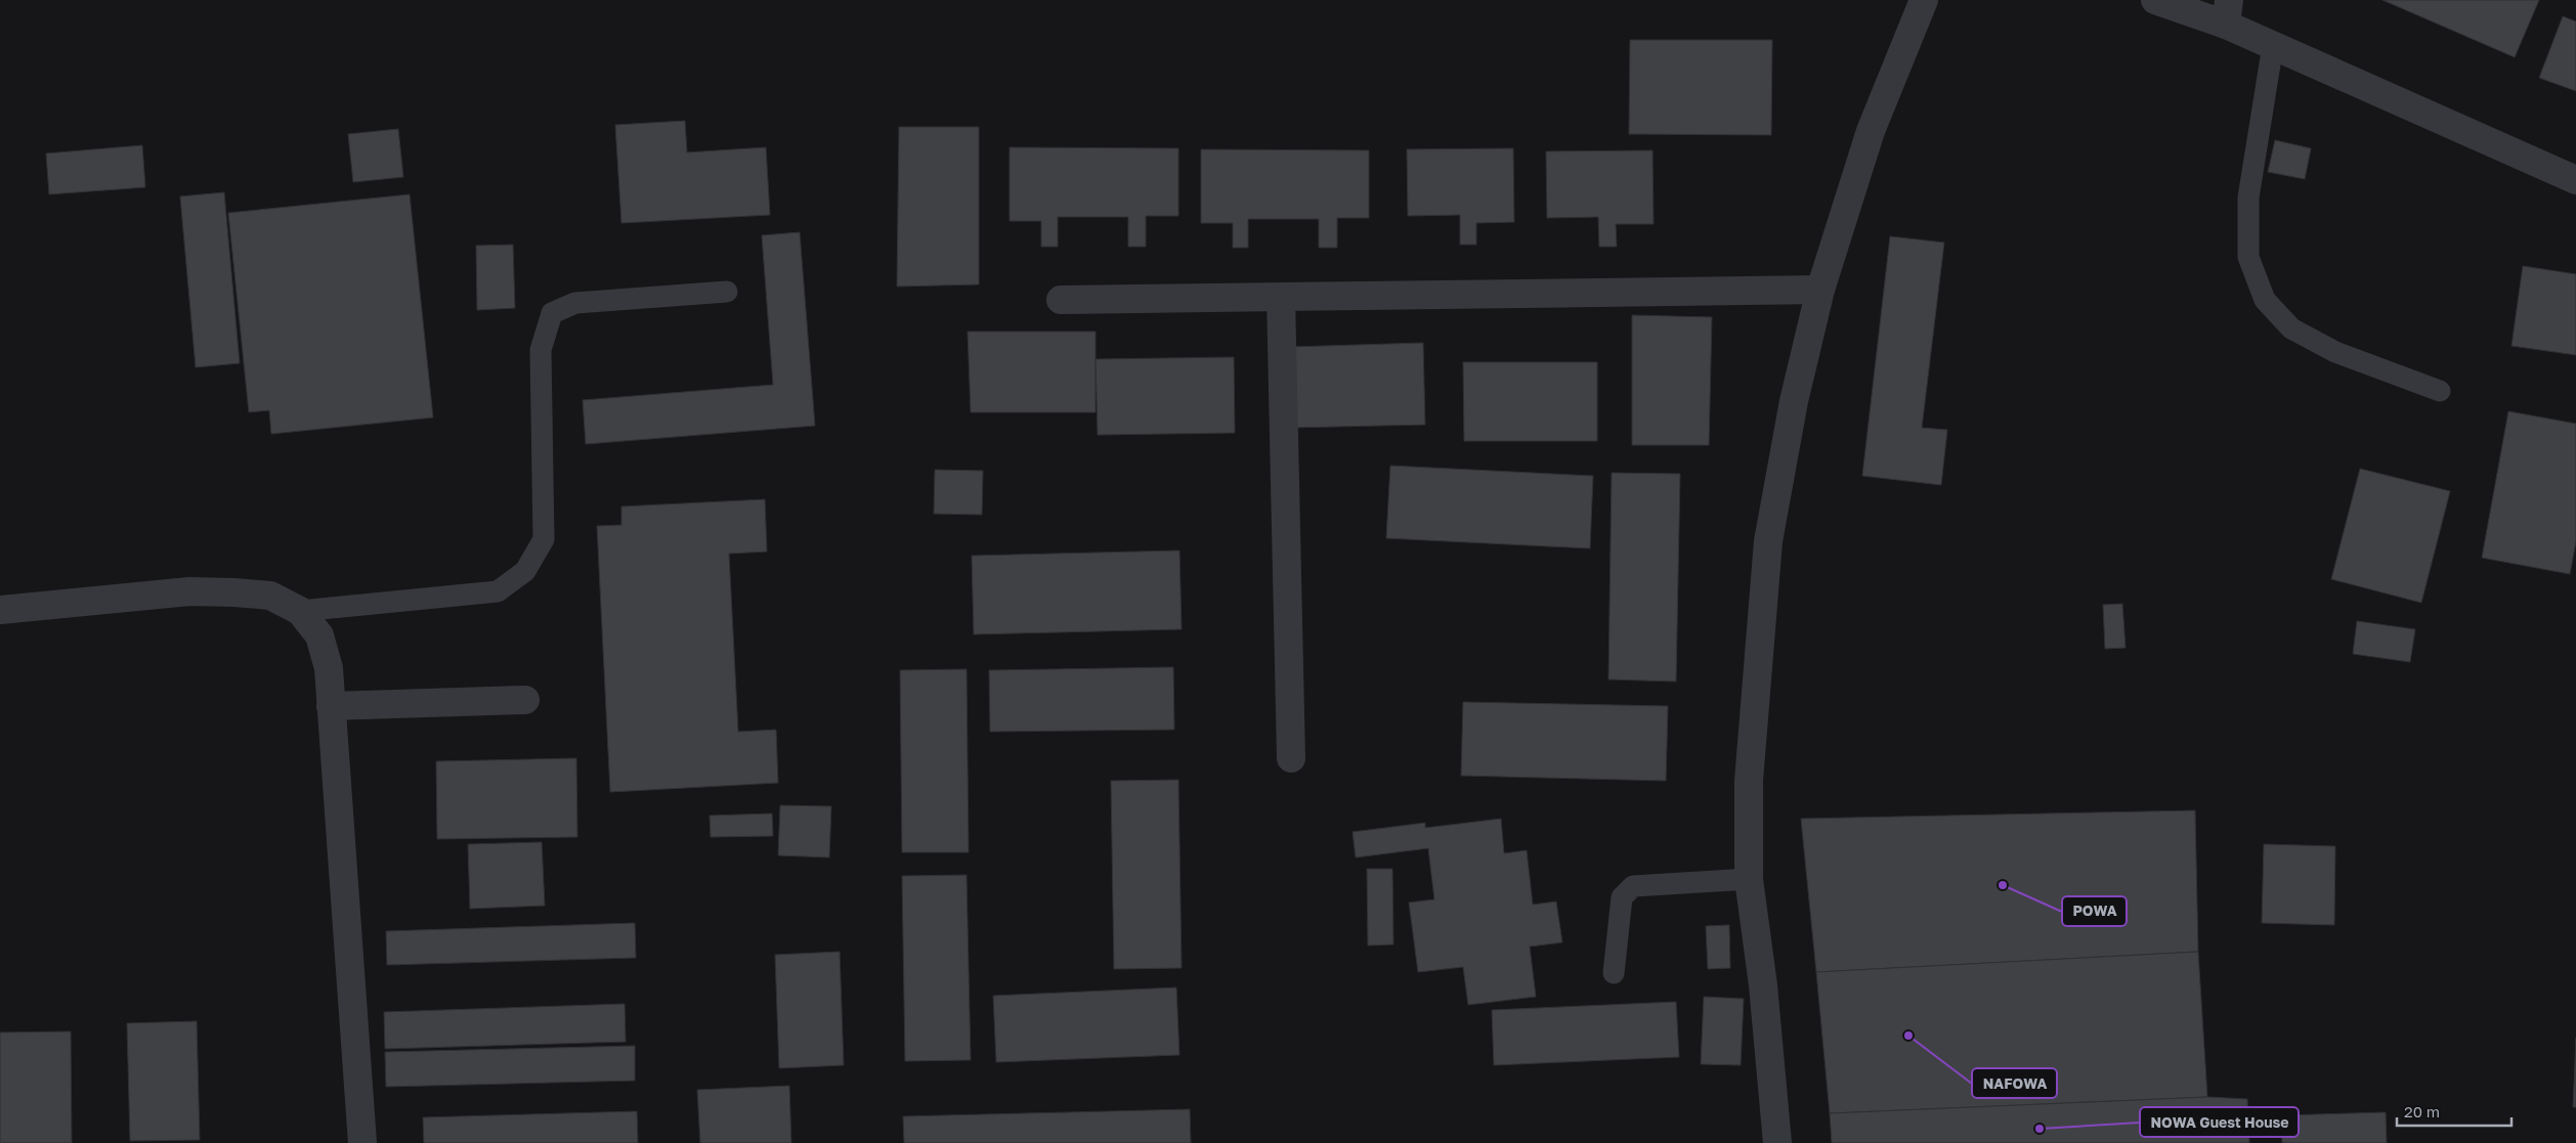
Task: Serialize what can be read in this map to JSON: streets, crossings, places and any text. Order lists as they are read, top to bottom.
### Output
{
  "places": ["POWA", "NAFOWA", "NOWA Guest House"],
  "scale_bar": "20 m"
}
